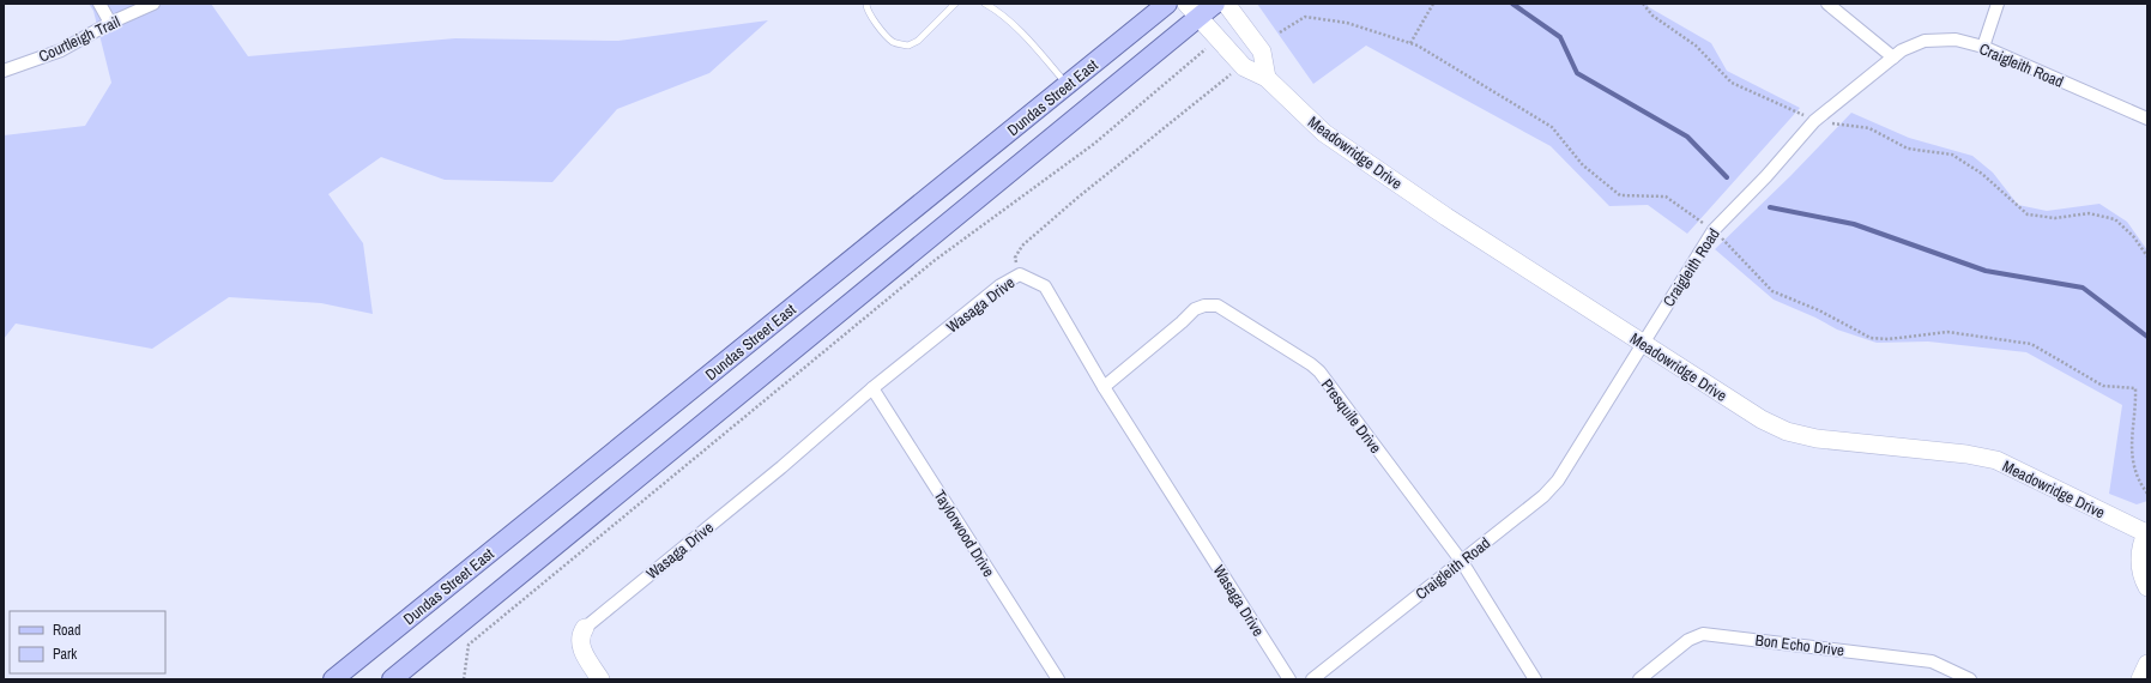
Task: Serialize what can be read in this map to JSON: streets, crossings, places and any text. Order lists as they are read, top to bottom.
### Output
{
  "streets": {
    "main road": ["Dundas Street East"],
    "street": [
      "Courtleigh Trail",
      "Craigleith Road",
      "Meadowridge Drive",
      "Wasaga Drive",
      "Presquile Drive",
      "Taylorwood Drive",
      "Bon Echo Drive"
    ]
  },
  "crossings": [
    ["Craigleith Road", "Meadowridge Drive"],
    ["Craigleith Road", "Presquile Drive"],
    ["Dundas Street East", "Meadowridge Drive"],
    ["Wasaga Drive", "Presquile Drive"],
    ["Wasaga Drive", "Taylorwood Drive"]
  ],
  "legend": ["Road", "Park"]
}
